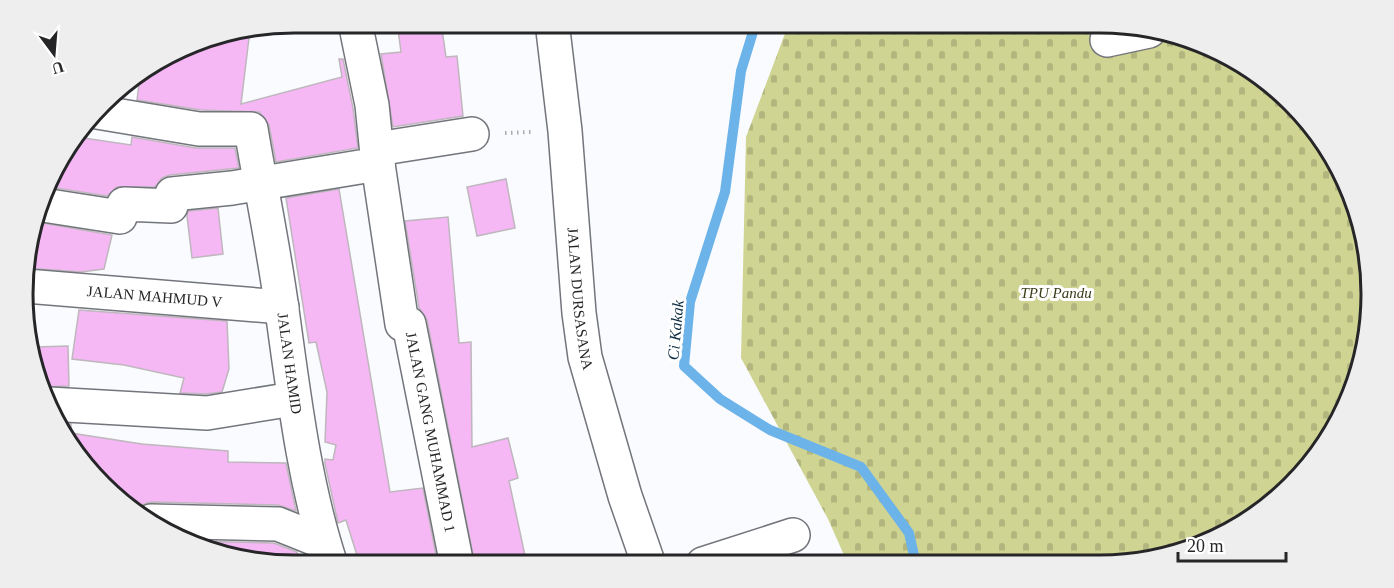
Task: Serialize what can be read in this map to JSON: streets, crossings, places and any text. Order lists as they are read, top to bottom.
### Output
{
  "streets": {
    "street": [
      "JALAN MAHMUD V",
      "JALAN DURSASANA",
      "JALAN HAMID",
      "JALAN GANG MUHAMMAD 1"
    ]
  },
  "crossings": [
    ["JALAN MAHMUD V", "JALAN HAMID"]
  ],
  "water": ["Ci Kakak"],
  "parks": ["TPU Pandu"],
  "scale_bar": "20 m",
  "north": "bottom"
}
